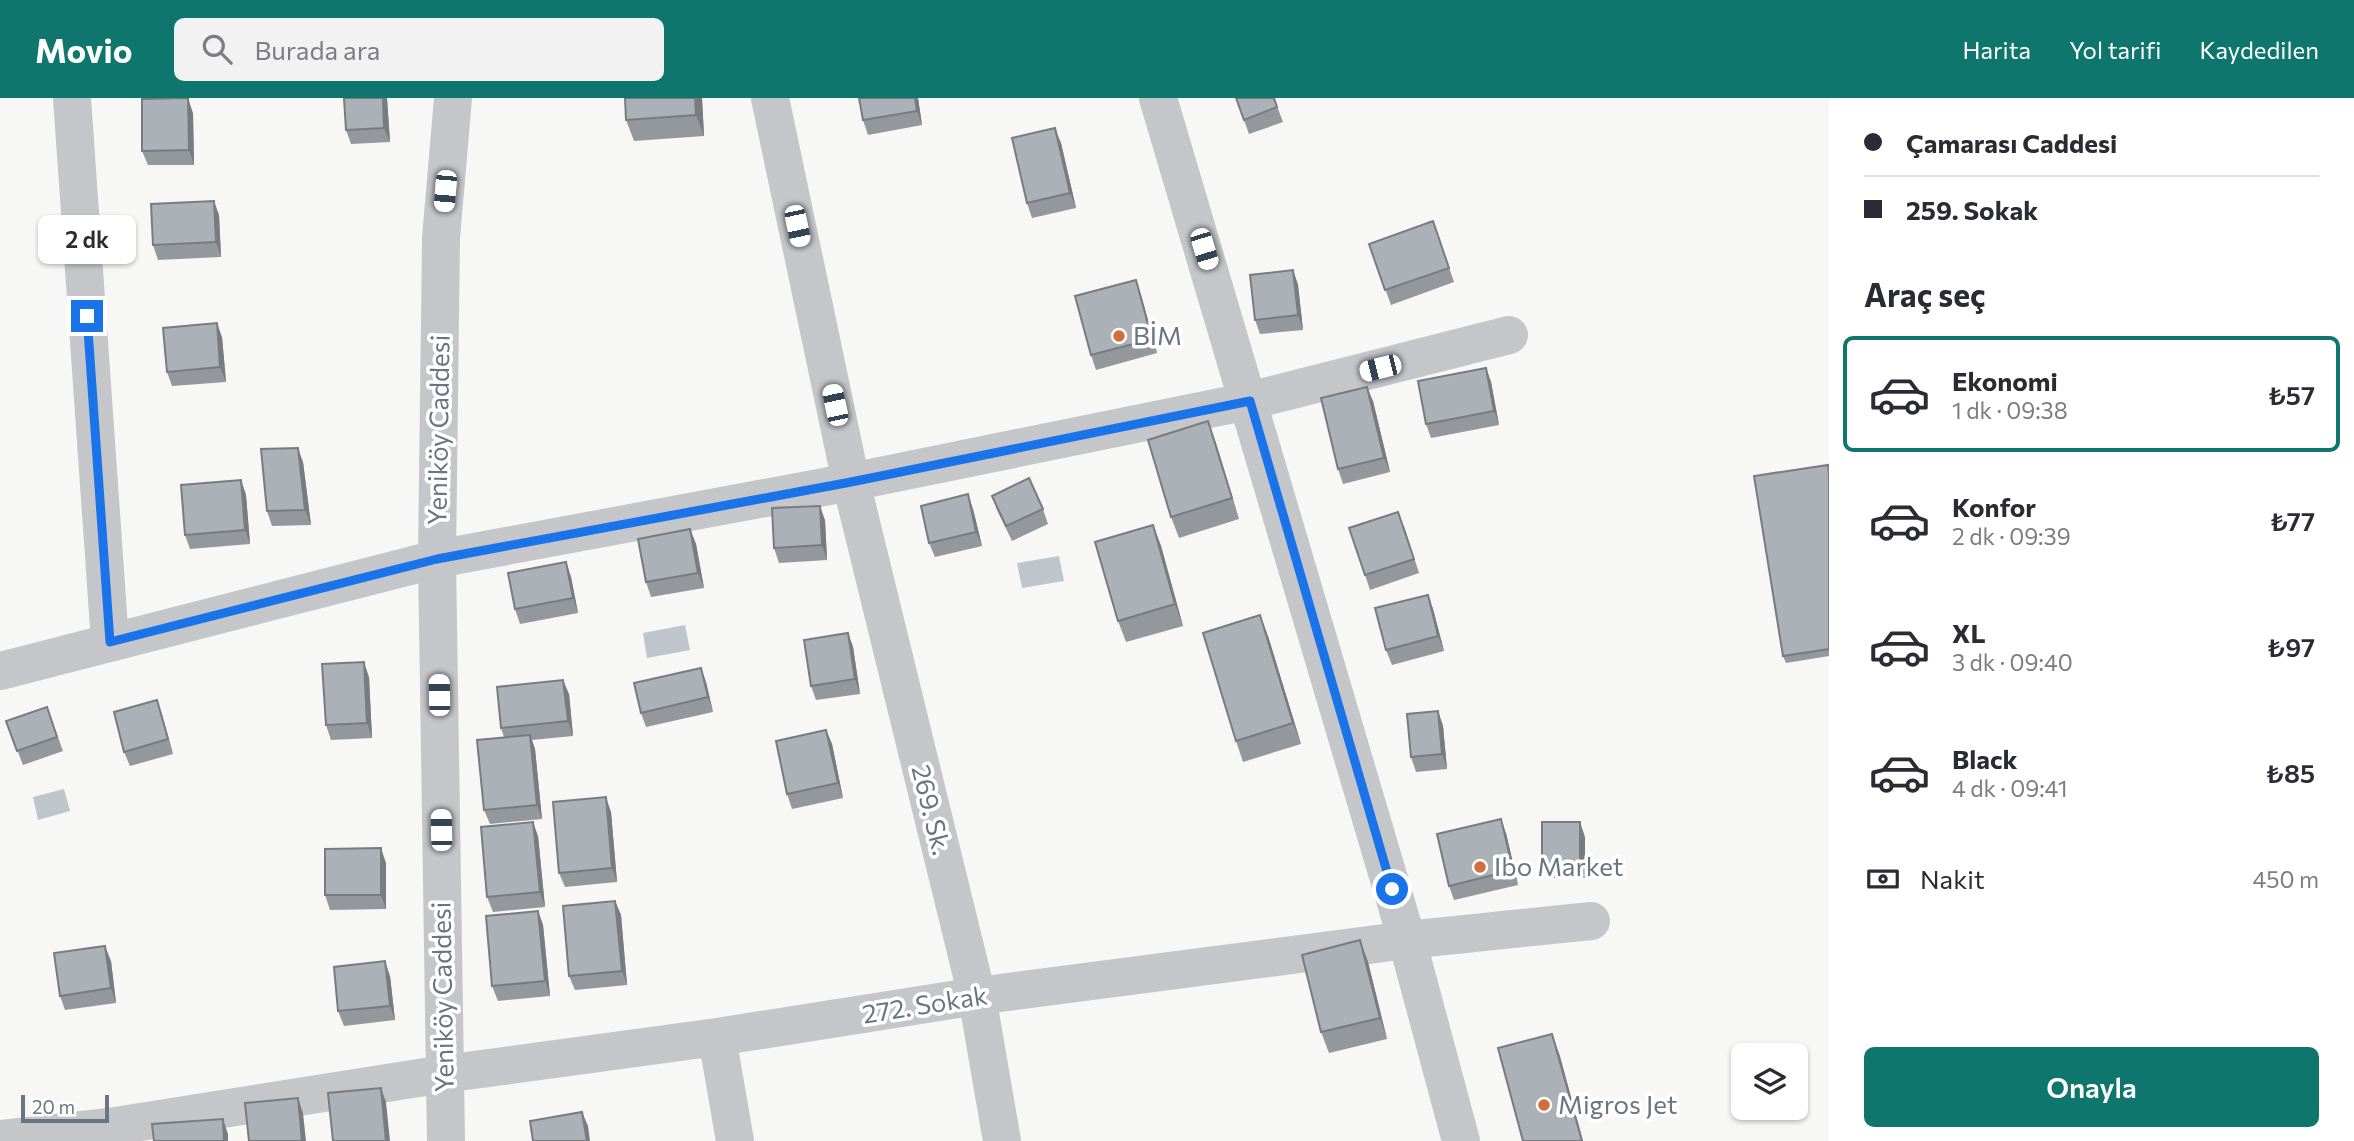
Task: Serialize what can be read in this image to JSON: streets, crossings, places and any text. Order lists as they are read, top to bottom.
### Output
{
  "streets": {
    "street": ["Yeniköy Caddesi", "269. Sk.", "272. Sokak"]
  },
  "crossings": [
    ["Yeniköy Caddesi", "272. Sokak"],
    ["269. Sk.", "272. Sokak"]
  ],
  "places": ["BİM", "Ibo Market", "Migros Jet"],
  "scale_bar": "20 m",
  "page": {
    "header": "Movio",
    "search": "Burada ara",
    "nav": ["Harita", "Yol tarifi", "Kaydedilen"],
    "banner": ["Çamarası Caddesi", "259. Sokak"],
    "bubble": "2 dk",
    "heading": "Araç seç",
    "list": [
      {
        "name": "Ekonomi",
        "note": "1 dk · 09:38",
        "value": "₺57"
      },
      {
        "name": "Konfor",
        "note": "2 dk · 09:39",
        "value": "₺77"
      },
      {
        "name": "XL",
        "note": "3 dk · 09:40",
        "value": "₺97"
      },
      {
        "name": "Black",
        "note": "4 dk · 09:41",
        "value": "₺85"
      }
    ],
    "pay": ["Nakit", "450 m"],
    "buttons": "Onayla",
    "scale": "20 m"
  }
}
